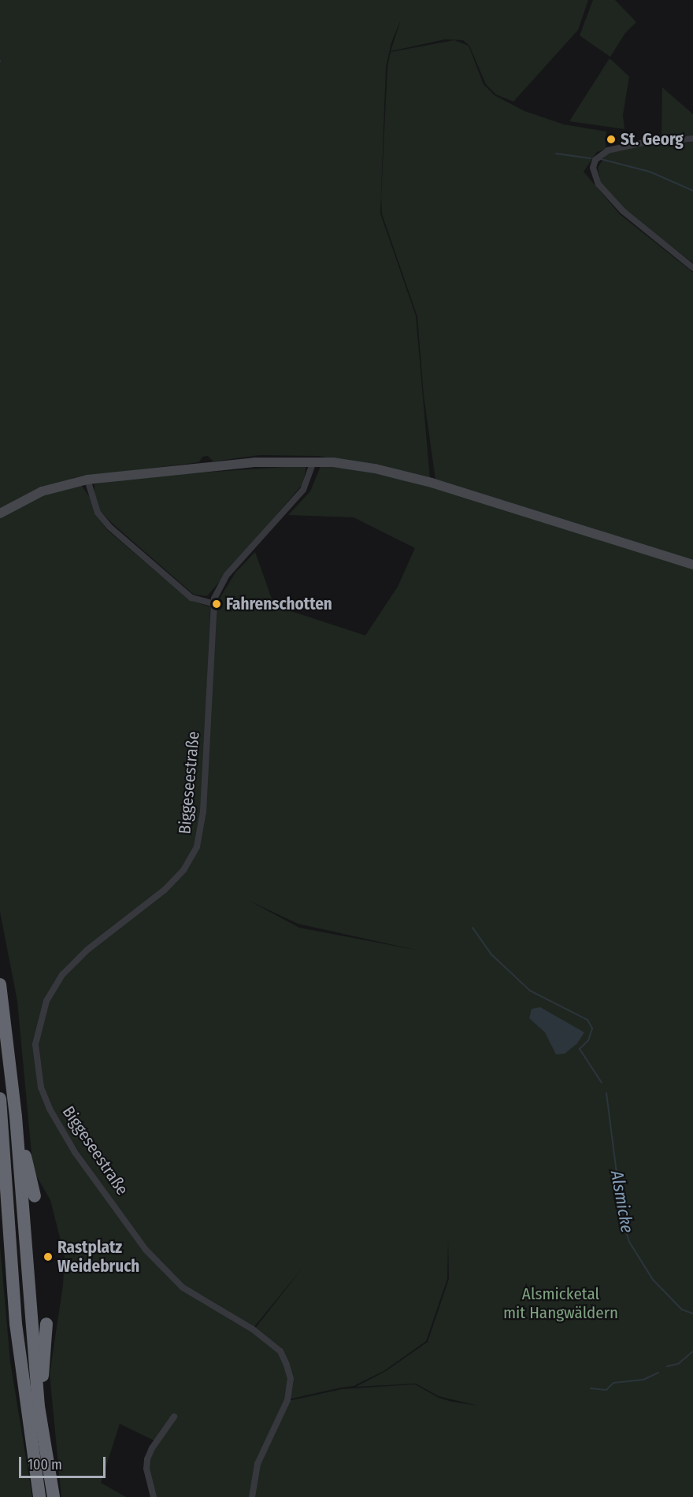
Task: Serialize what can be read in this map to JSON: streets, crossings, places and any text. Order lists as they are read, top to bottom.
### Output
{
  "streets": {
    "street": ["Biggeseestraße"]
  },
  "water": ["Alsmicke"],
  "parks": ["Alsmicketal mit Hangwäldern"],
  "places": ["St. Georg", "Fahrenschotten", "Rastplatz Weidebruch"],
  "scale_bar": "100 m"
}
